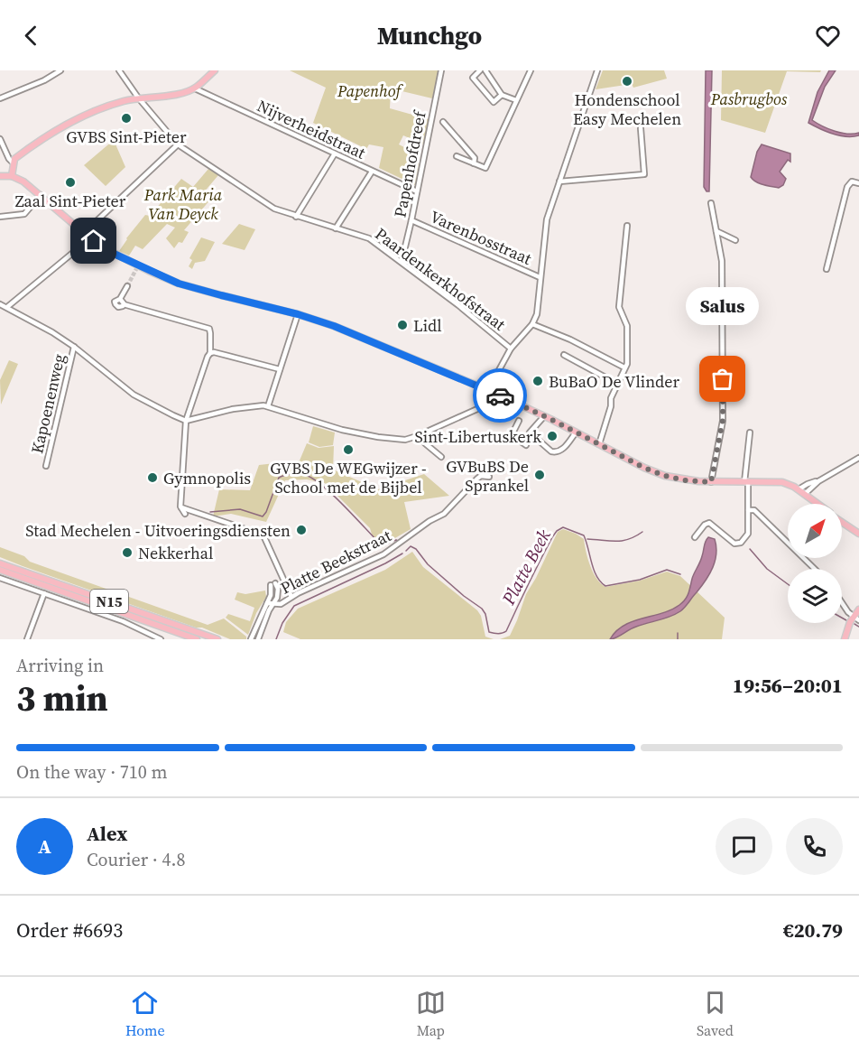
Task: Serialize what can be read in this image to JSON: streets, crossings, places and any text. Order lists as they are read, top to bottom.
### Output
{
  "streets": {
    "main road": ["N15"],
    "street": [
      "Nijverheidstraat",
      "Papenhofdreef",
      "Varenbosstraat",
      "Paardenkerkhofstraat",
      "Kapoenenweg",
      "Platte Beekstraat"
    ]
  },
  "crossings": [
    ["Nijverheidstraat", "Papenhofdreef"],
    ["Papenhofdreef", "Varenbosstraat"],
    ["Papenhofdreef", "Paardenkerkhofstraat"]
  ],
  "water": ["Platte Beek"],
  "parks": ["Papenhof", "Pasbrugbos", "Park Maria Van Deyck"],
  "places": [
    "Hondenschool Easy Mechelen",
    "GVBS Sint-Pieter",
    "Zaal Sint-Pieter",
    "Lidl",
    "Salus",
    "BuBaO De Vlinder",
    "Sint-Libertuskerk",
    "GVBS De WEGwijzer - School met de Bijbel",
    "GVBuBS De Sprankel",
    "Gymnopolis",
    "Stad Mechelen - Uitvoeringsdiensten",
    "Nekkerhal"
  ],
  "north": "top right",
  "page": {
    "header": "Munchgo",
    "bubble": "Salus",
    "heading": ["3 min", "Arriving in", "19:56–20:01"],
    "panel": [
      "Alex",
      "Courier · 4.8",
      "Order #6693",
      "€20.79"
    ],
    "bar": "On the way · 710 m",
    "round": "A",
    "tabs": ["Home", "Map", "Saved"]
  }
}
